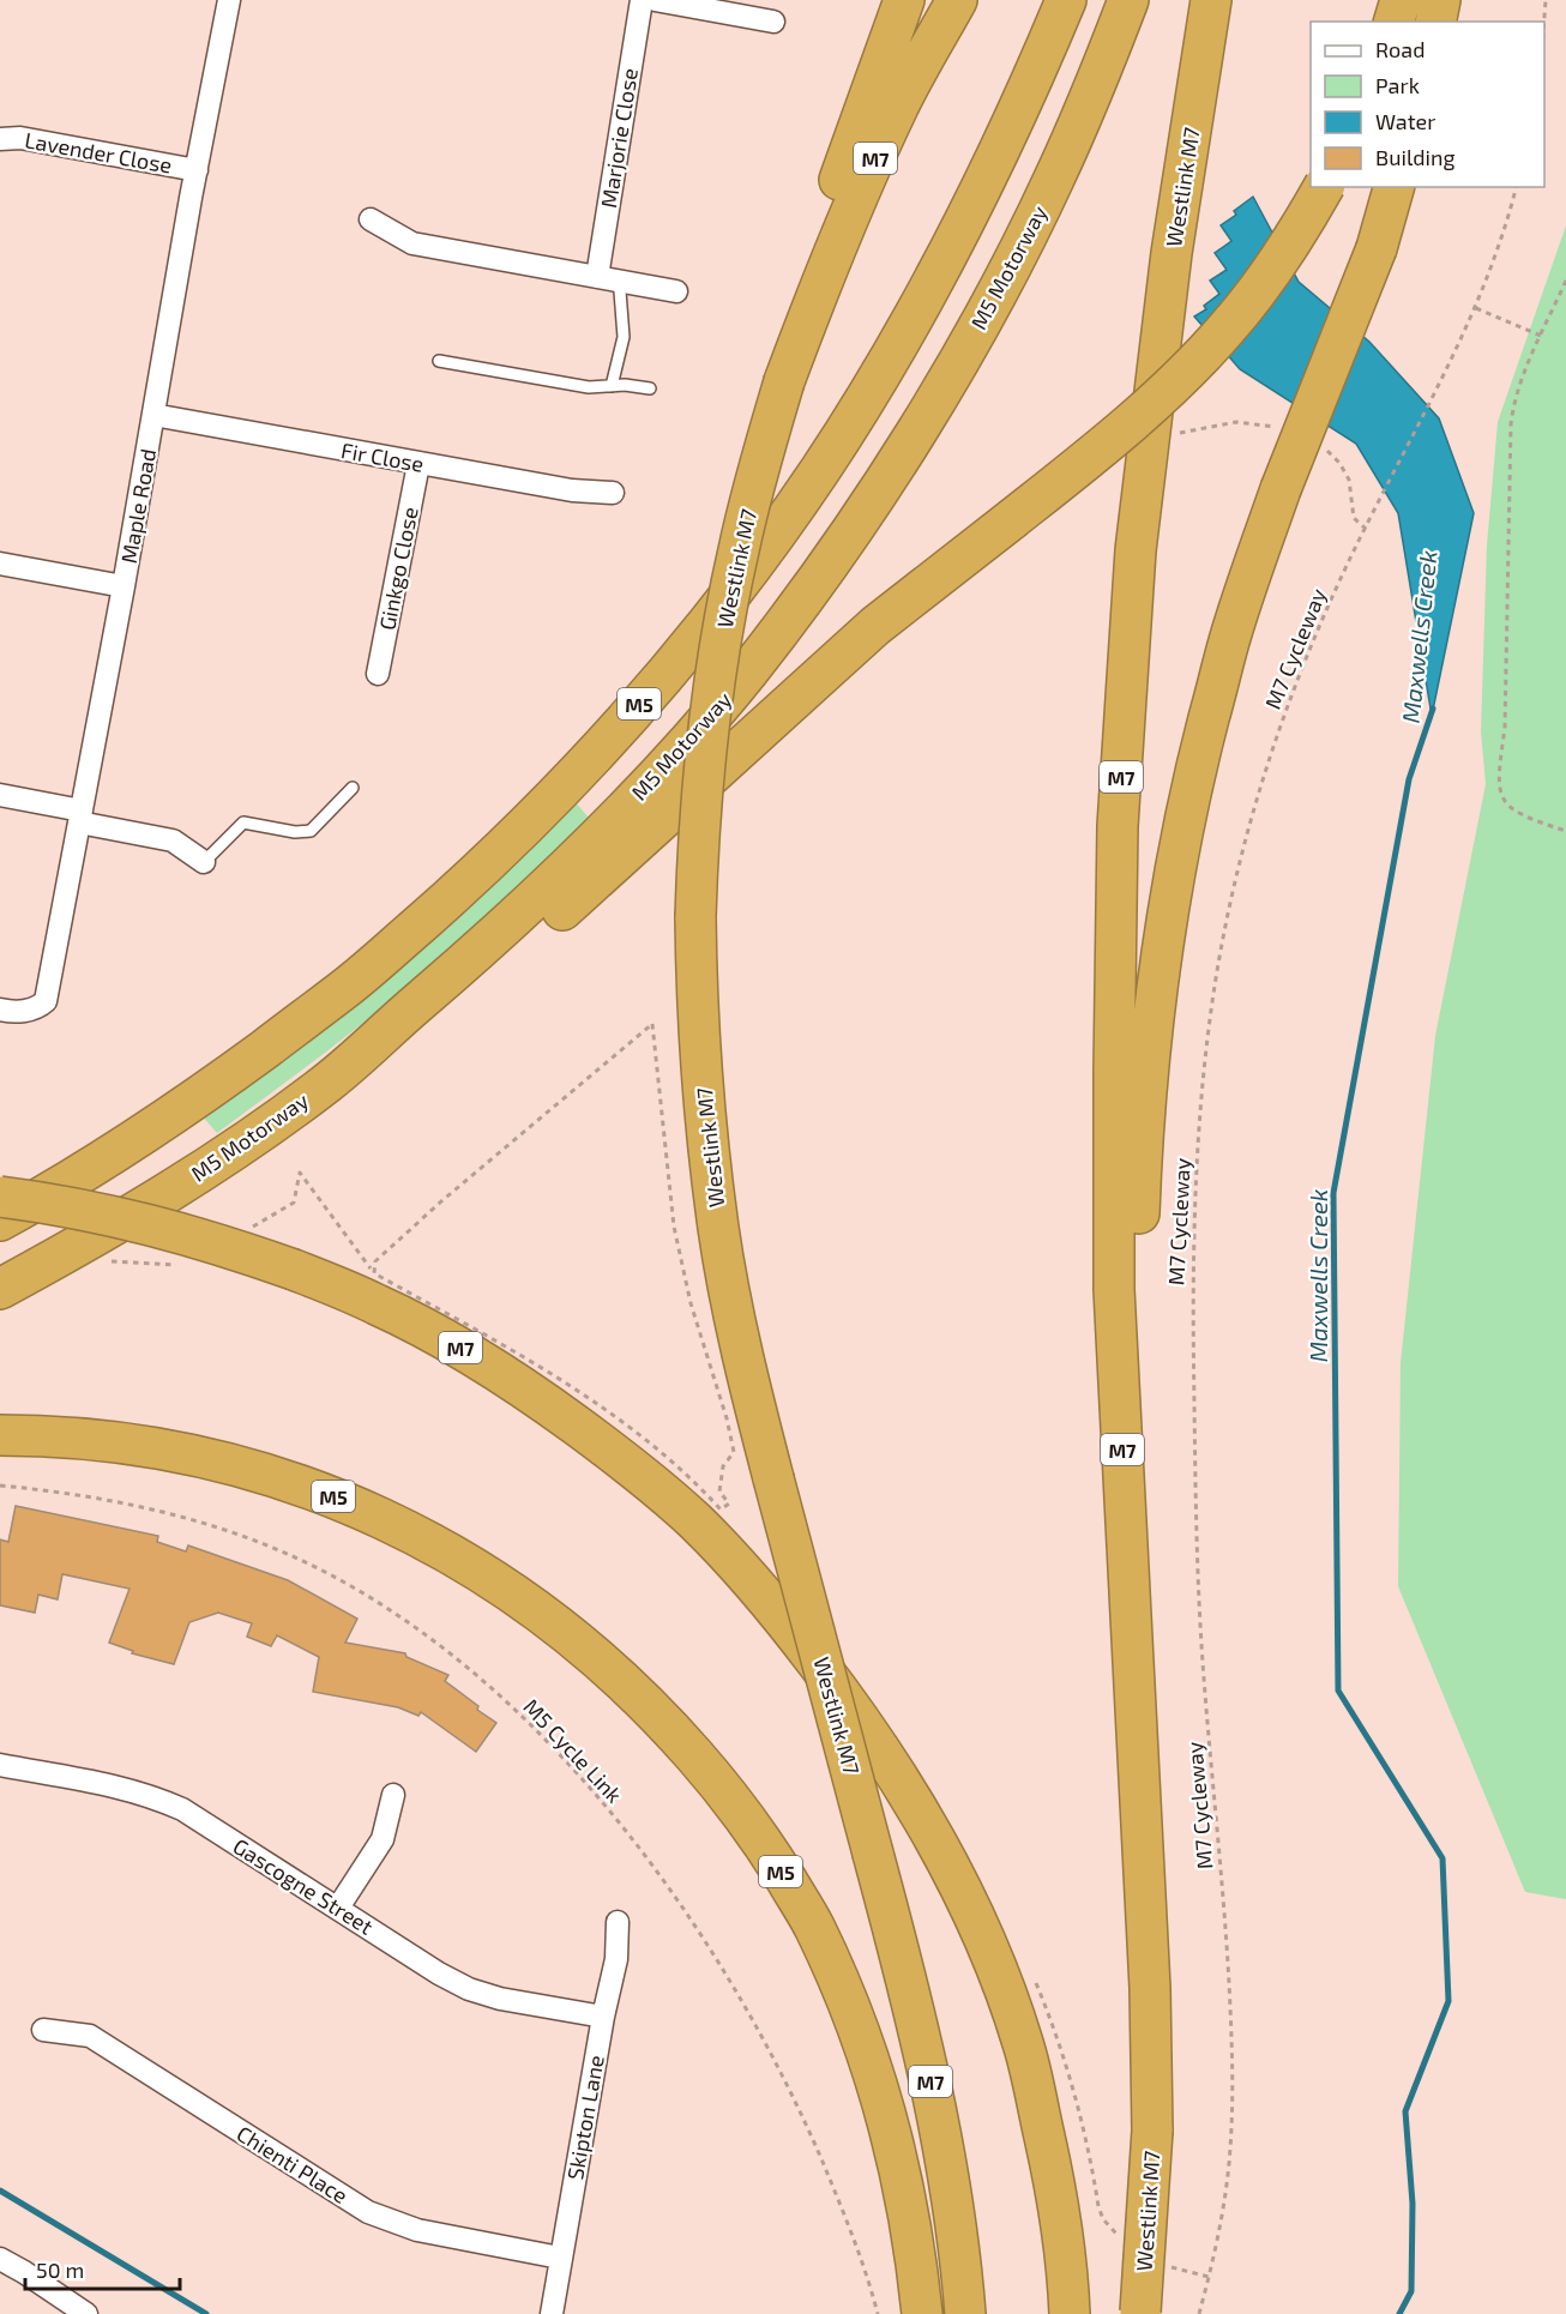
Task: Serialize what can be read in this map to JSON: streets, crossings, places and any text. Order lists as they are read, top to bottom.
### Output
{
  "streets": {
    "highway": [
      "M7",
      "Westlink M7",
      "M5 Motorway",
      "M5"
    ],
    "street": [
      "Marjorie Close",
      "Lavender Close",
      "Fir Close",
      "Maple Road",
      "Ginkgo Close",
      "Gascogne Street",
      "Skipton Lane",
      "Chienti Place"
    ],
    "path": ["M7 Cycleway", "M5 Cycle Link"]
  },
  "crossings": [
    ["Lavender Close", "Maple Road"],
    ["M7", "Westlink M7"],
    ["Fir Close", "Maple Road"],
    ["Fir Close", "Ginkgo Close"],
    ["Gascogne Street", "Skipton Lane"],
    ["Skipton Lane", "Chienti Place"]
  ],
  "water": ["Maxwells Creek"],
  "legend": [
    "Road",
    "Park",
    "Water",
    "Building"
  ],
  "scale_bar": "50 m"
}
